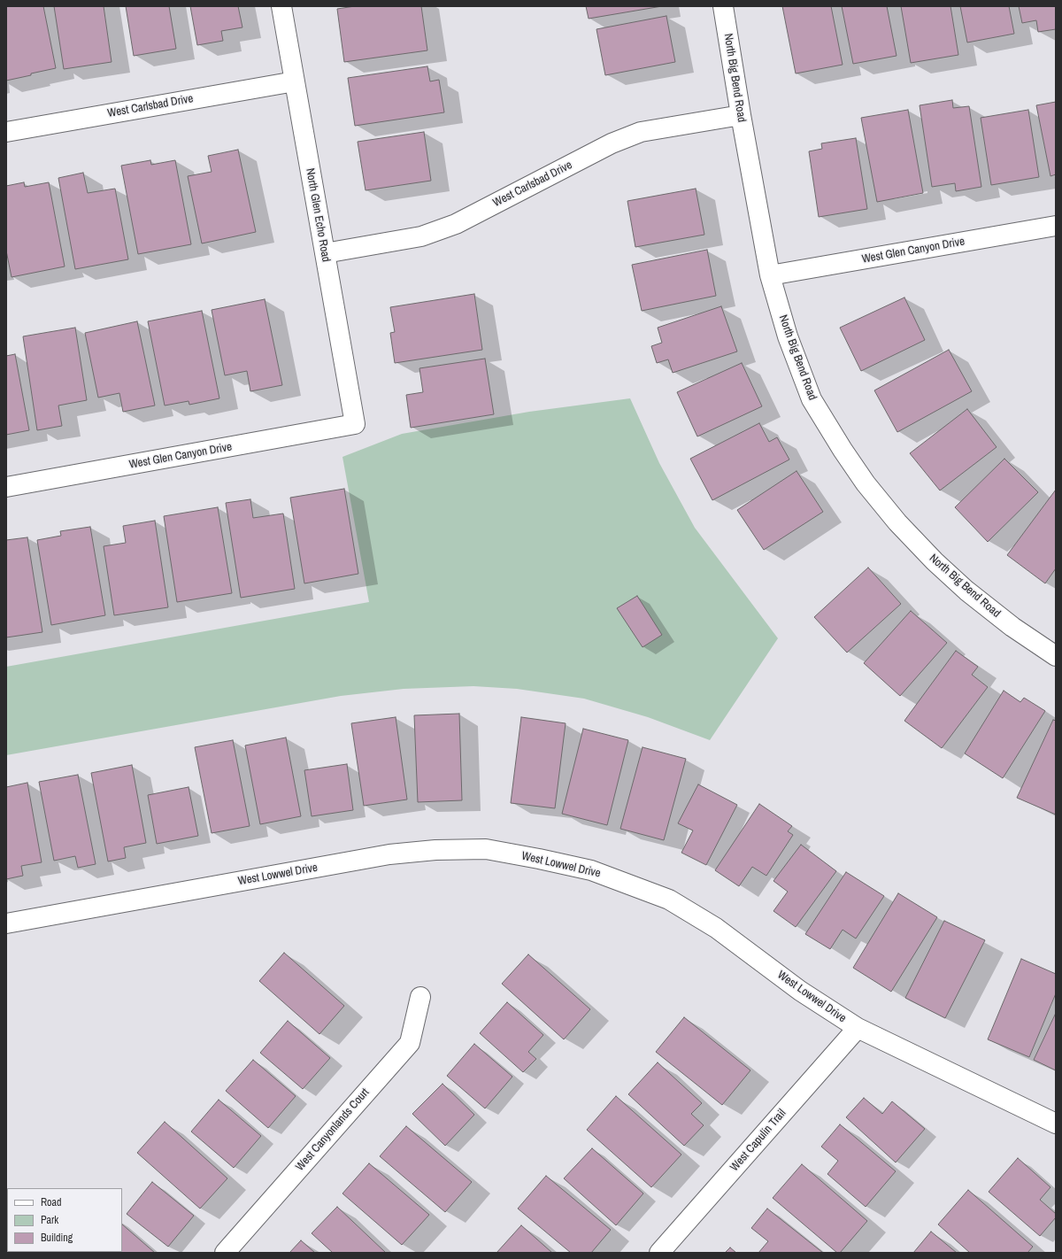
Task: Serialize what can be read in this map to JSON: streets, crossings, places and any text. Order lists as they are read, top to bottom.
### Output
{
  "streets": {
    "street": [
      "North Big Bend Road",
      "West Carlsbad Drive",
      "North Glen Echo Road",
      "West Glen Canyon Drive",
      "West Lowwel Drive",
      "West Canyonlands Court",
      "West Capulin Trail"
    ]
  },
  "crossings": [
    ["North Big Bend Road", "West Carlsbad Drive"],
    ["North Big Bend Road", "West Glen Canyon Drive"],
    ["West Carlsbad Drive", "North Glen Echo Road"],
    ["North Glen Echo Road", "West Glen Canyon Drive"],
    ["West Lowwel Drive", "West Capulin Trail"]
  ],
  "legend": ["Road", "Park", "Building"]
}
